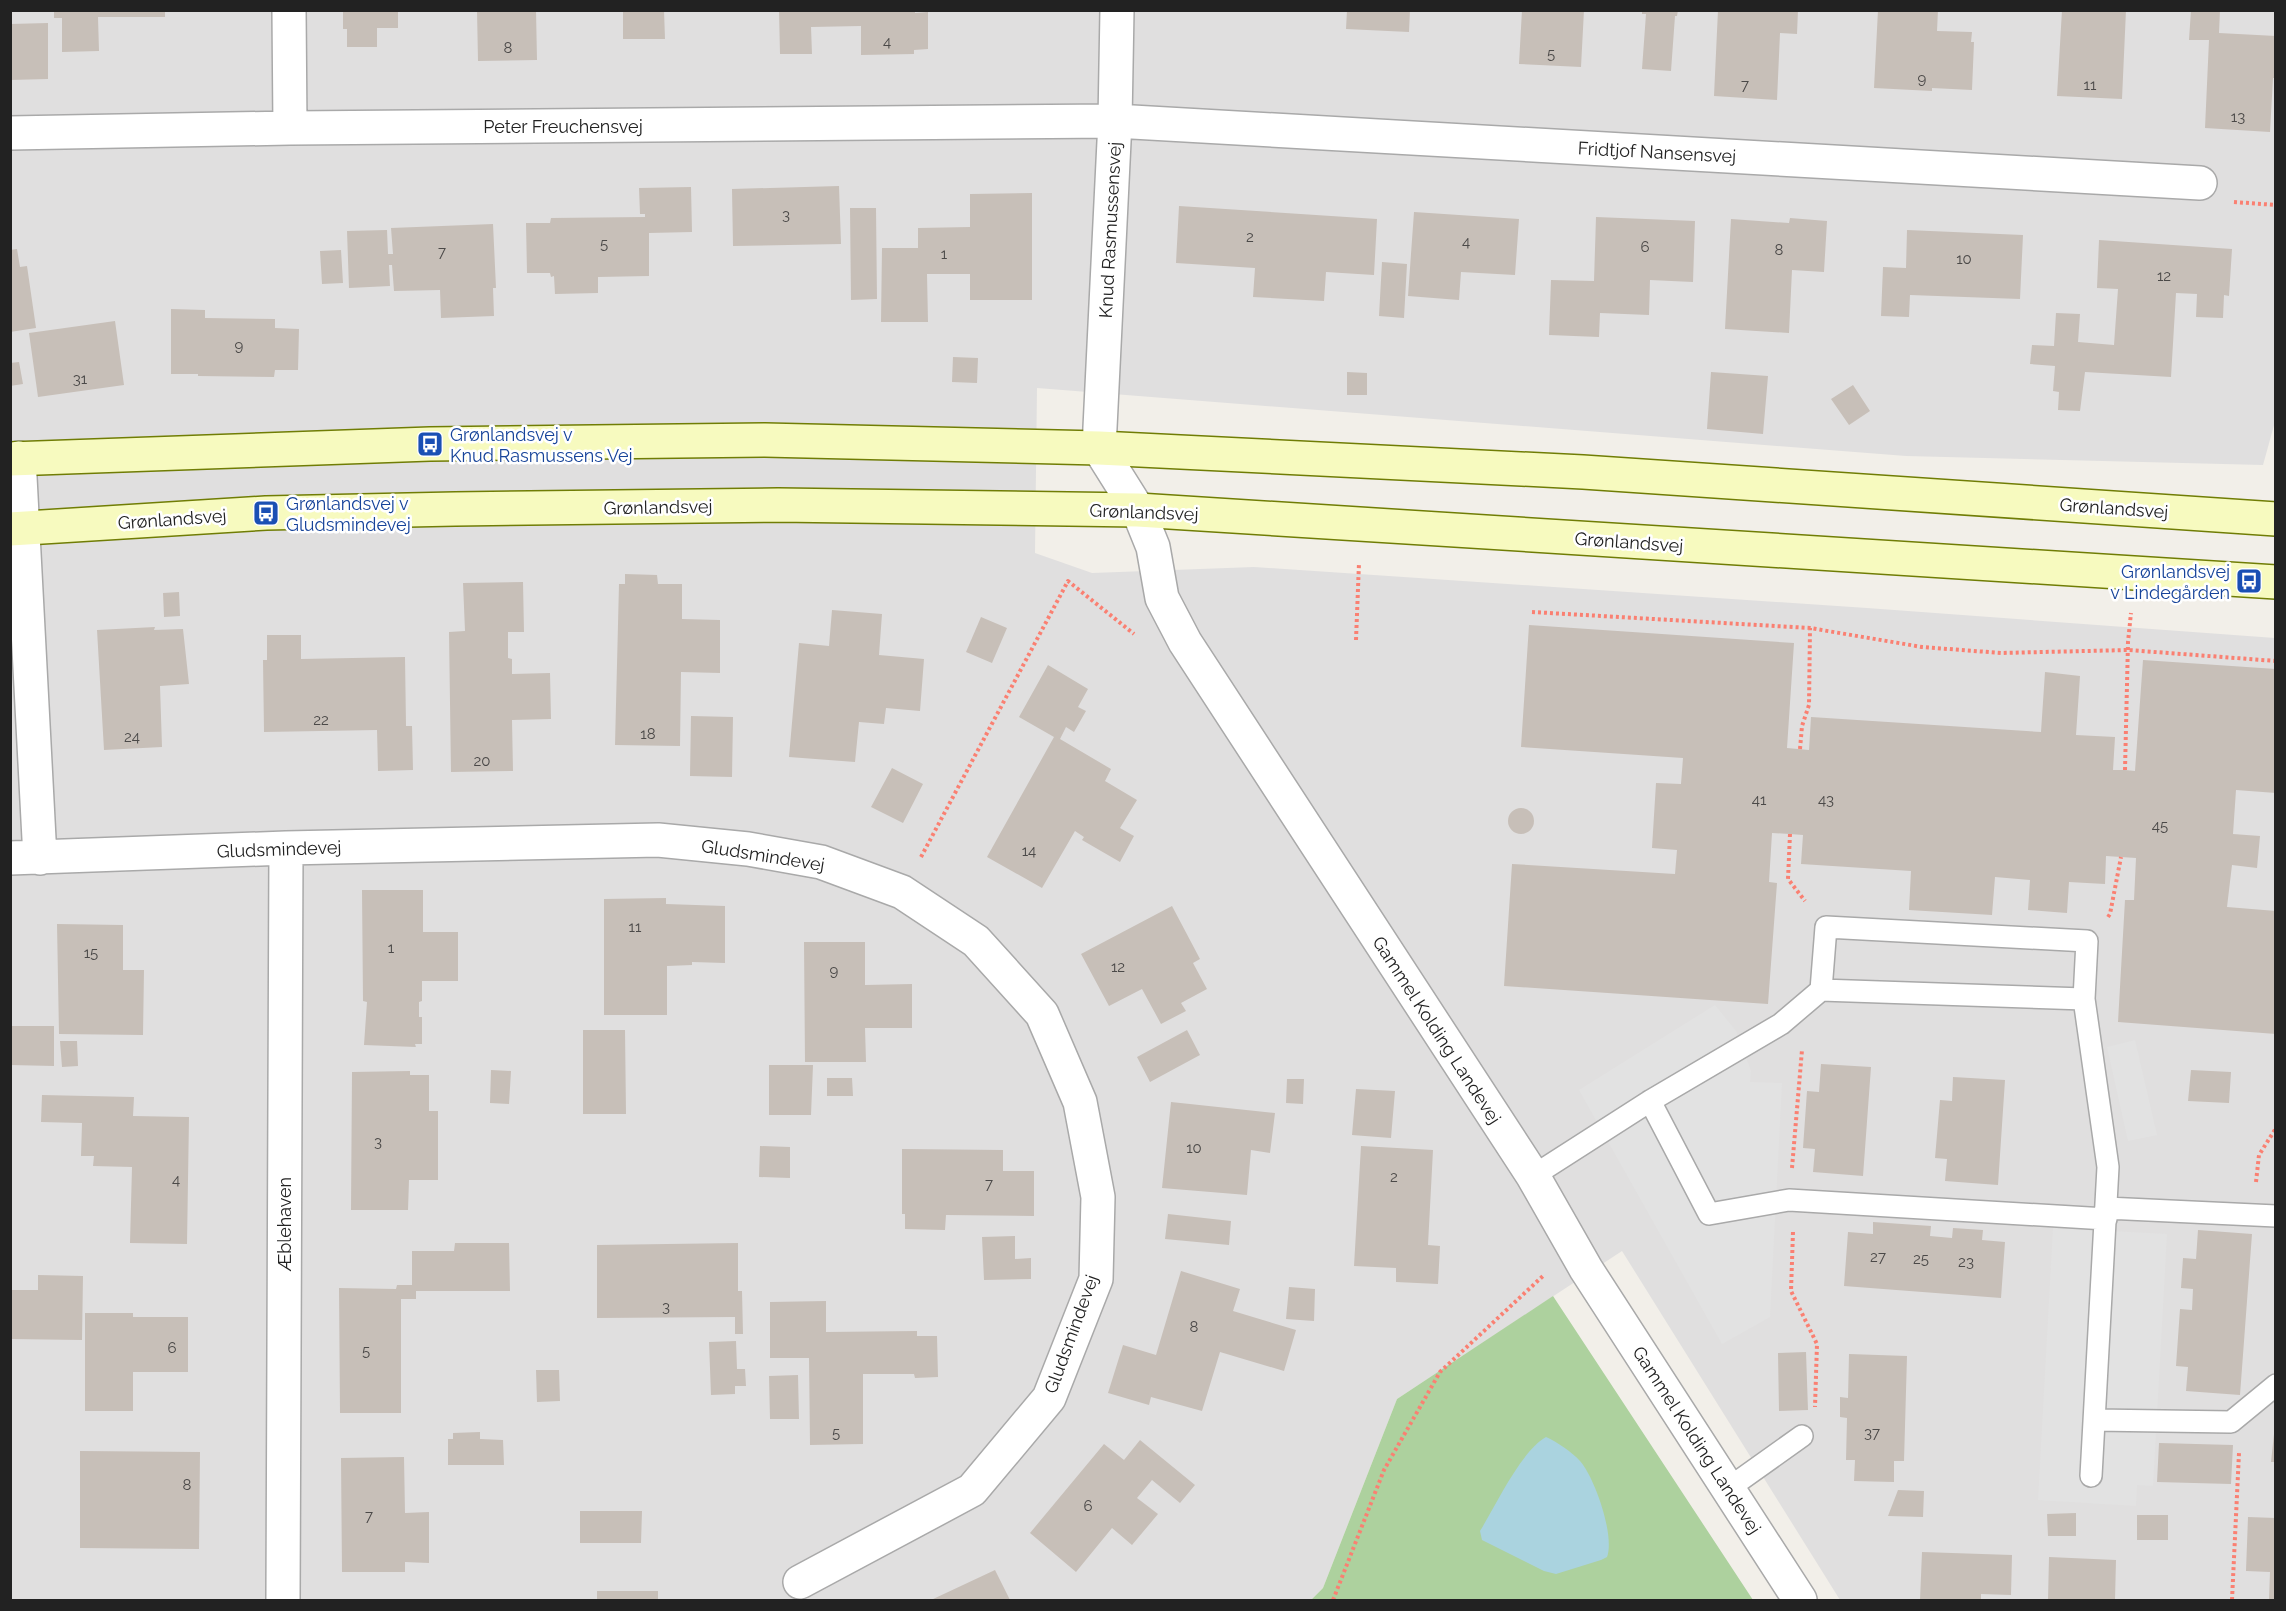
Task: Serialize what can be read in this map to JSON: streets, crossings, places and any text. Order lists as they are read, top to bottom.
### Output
{
  "streets": {
    "street": [
      "Peter Freuchensvej",
      "Fridtjof Nansensvej",
      "Knud Rasmussensvej",
      "Grønlandsvej",
      "Gludsmindevej",
      "Gammel Kolding Landevej",
      "Æblehaven"
    ]
  },
  "crossings": [
    ["Peter Freuchensvej", "Fridtjof Nansensvej"],
    ["Peter Freuchensvej", "Knud Rasmussensvej"],
    ["Fridtjof Nansensvej", "Knud Rasmussensvej"],
    ["Knud Rasmussensvej", "Grønlandsvej"],
    ["Knud Rasmussensvej", "Gammel Kolding Landevej"],
    ["Grønlandsvej", "Gludsmindevej"],
    ["Grønlandsvej", "Gammel Kolding Landevej"],
    ["Gludsmindevej", "Æblehaven"]
  ],
  "places": {
    "bus stop": ["Grønlandsvej v Knud Rasmussens Vej", "Grønlandsvej v Gludsmindevej", "Grønlandsvej v Lindegården"]
  },
  "house_numbers": [
    "4",
    "8",
    "5",
    "9",
    "7",
    "11",
    "13",
    "3",
    "2",
    "4",
    "5",
    "6",
    "8",
    "7",
    "1",
    "10",
    "12",
    "9",
    "31",
    "22",
    "18",
    "24",
    "20",
    "41",
    "43",
    "45",
    "14",
    "11",
    "1",
    "15",
    "12",
    "9",
    "3",
    "10",
    "2",
    "4",
    "7",
    "27",
    "25",
    "23",
    "3",
    "8",
    "6",
    "5",
    "5",
    "37",
    "8",
    "6",
    "7"
  ]
}
